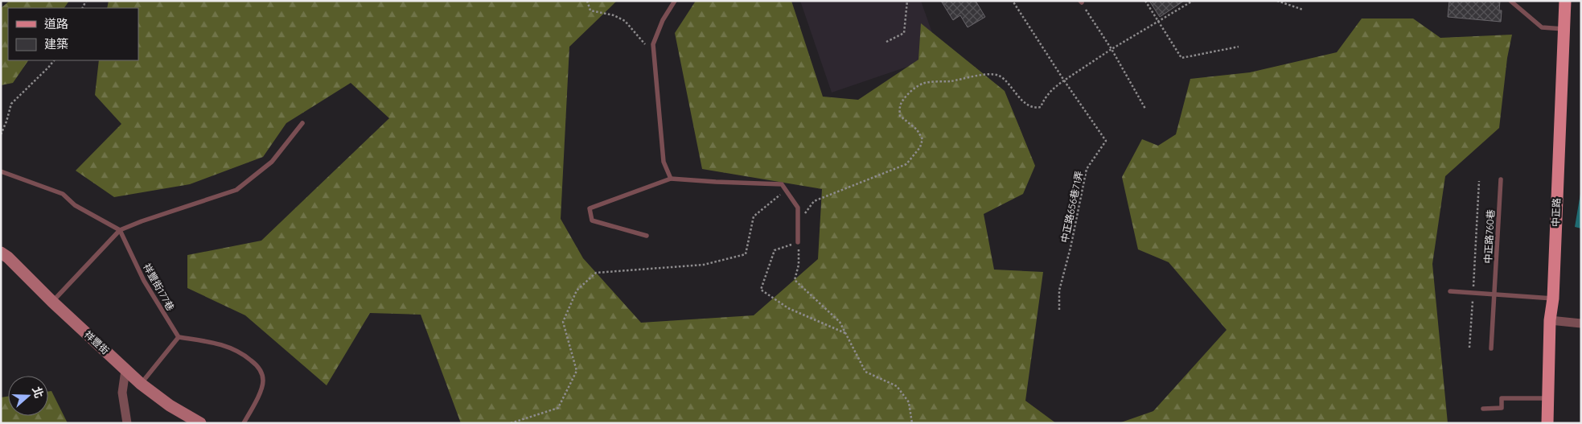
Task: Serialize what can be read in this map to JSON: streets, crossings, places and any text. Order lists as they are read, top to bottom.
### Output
{
  "streets": {
    "main road": ["中正路"],
    "street": ["祥豐街"],
    "lane": ["中正路760巷", "祥豐街177巷"],
    "path": ["中正路656巷71弄"]
  },
  "legend": ["道路", "建築"],
  "north": "right"
}
